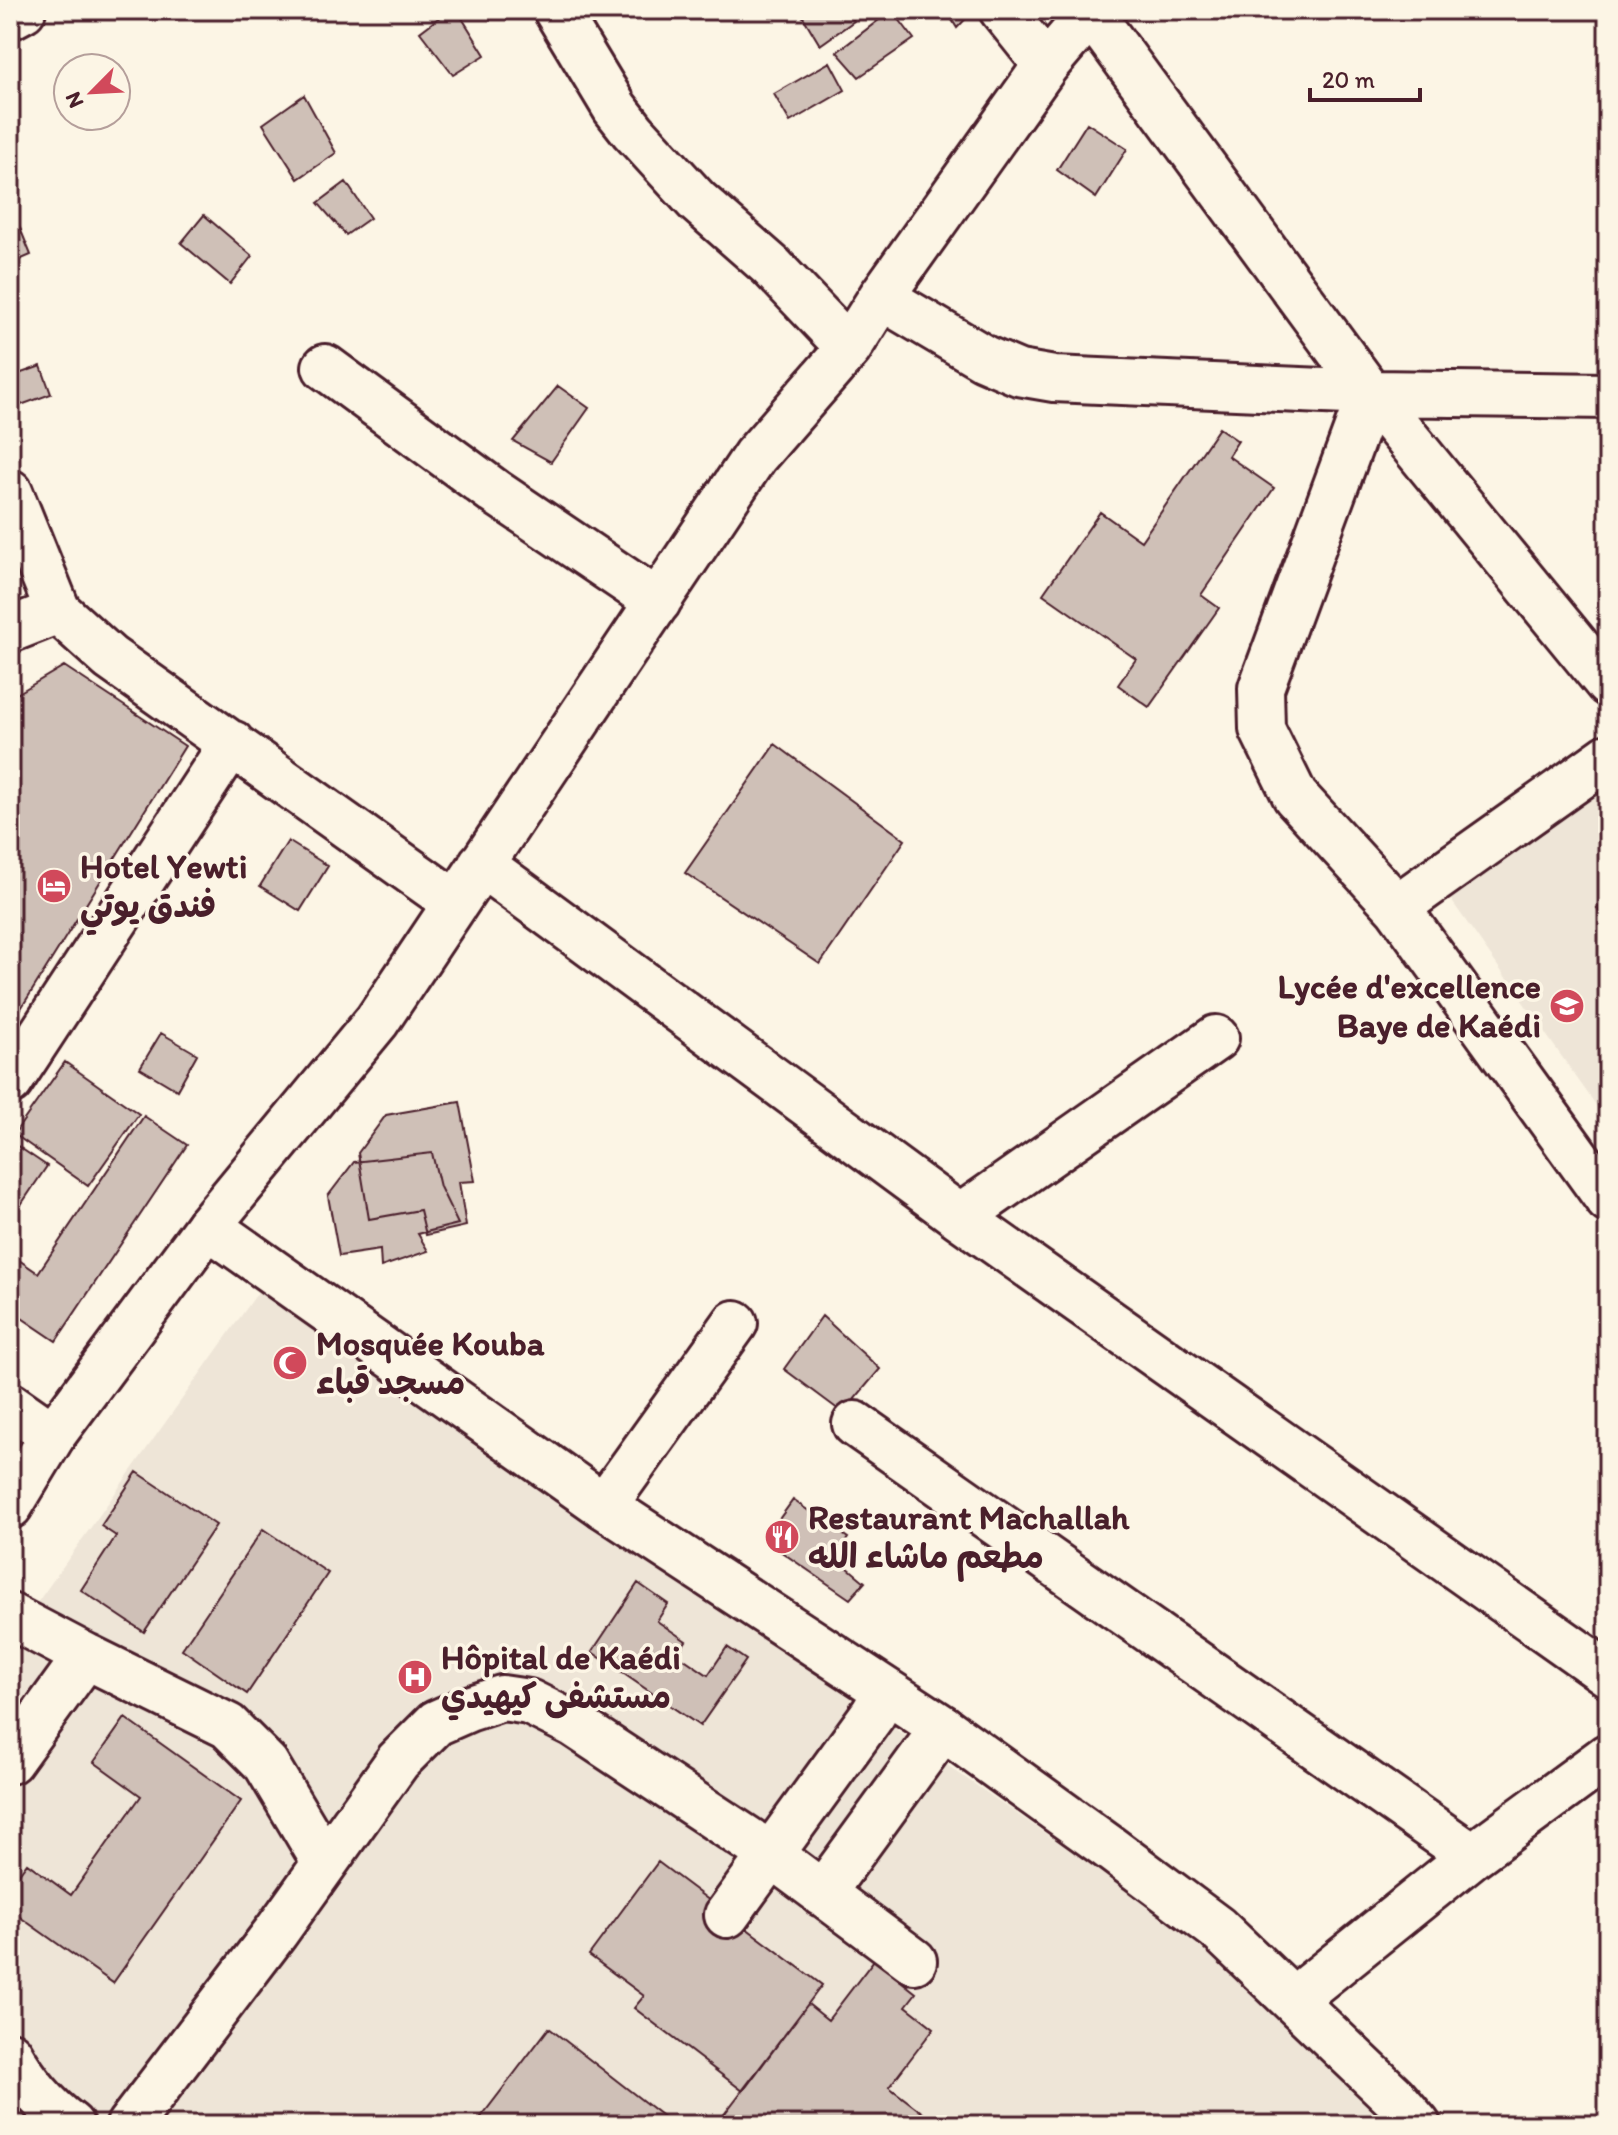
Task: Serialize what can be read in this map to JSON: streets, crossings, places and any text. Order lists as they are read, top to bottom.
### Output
{
  "places": {
    "hotel": ["Hotel Yewti فندق يوتي"],
    "school or university": ["Lycée d'excellence Baye de Kaédi"],
    "mosque": ["Mosquée Kouba مسجد قباء"],
    "restaurant": ["Restaurant Machallah مطعم ماشاء الله"],
    "hospital": ["Hôpital de Kaédi مستشفى كيهيدي"]
  },
  "scale_bar": "20 m",
  "north": "bottom left"
}
